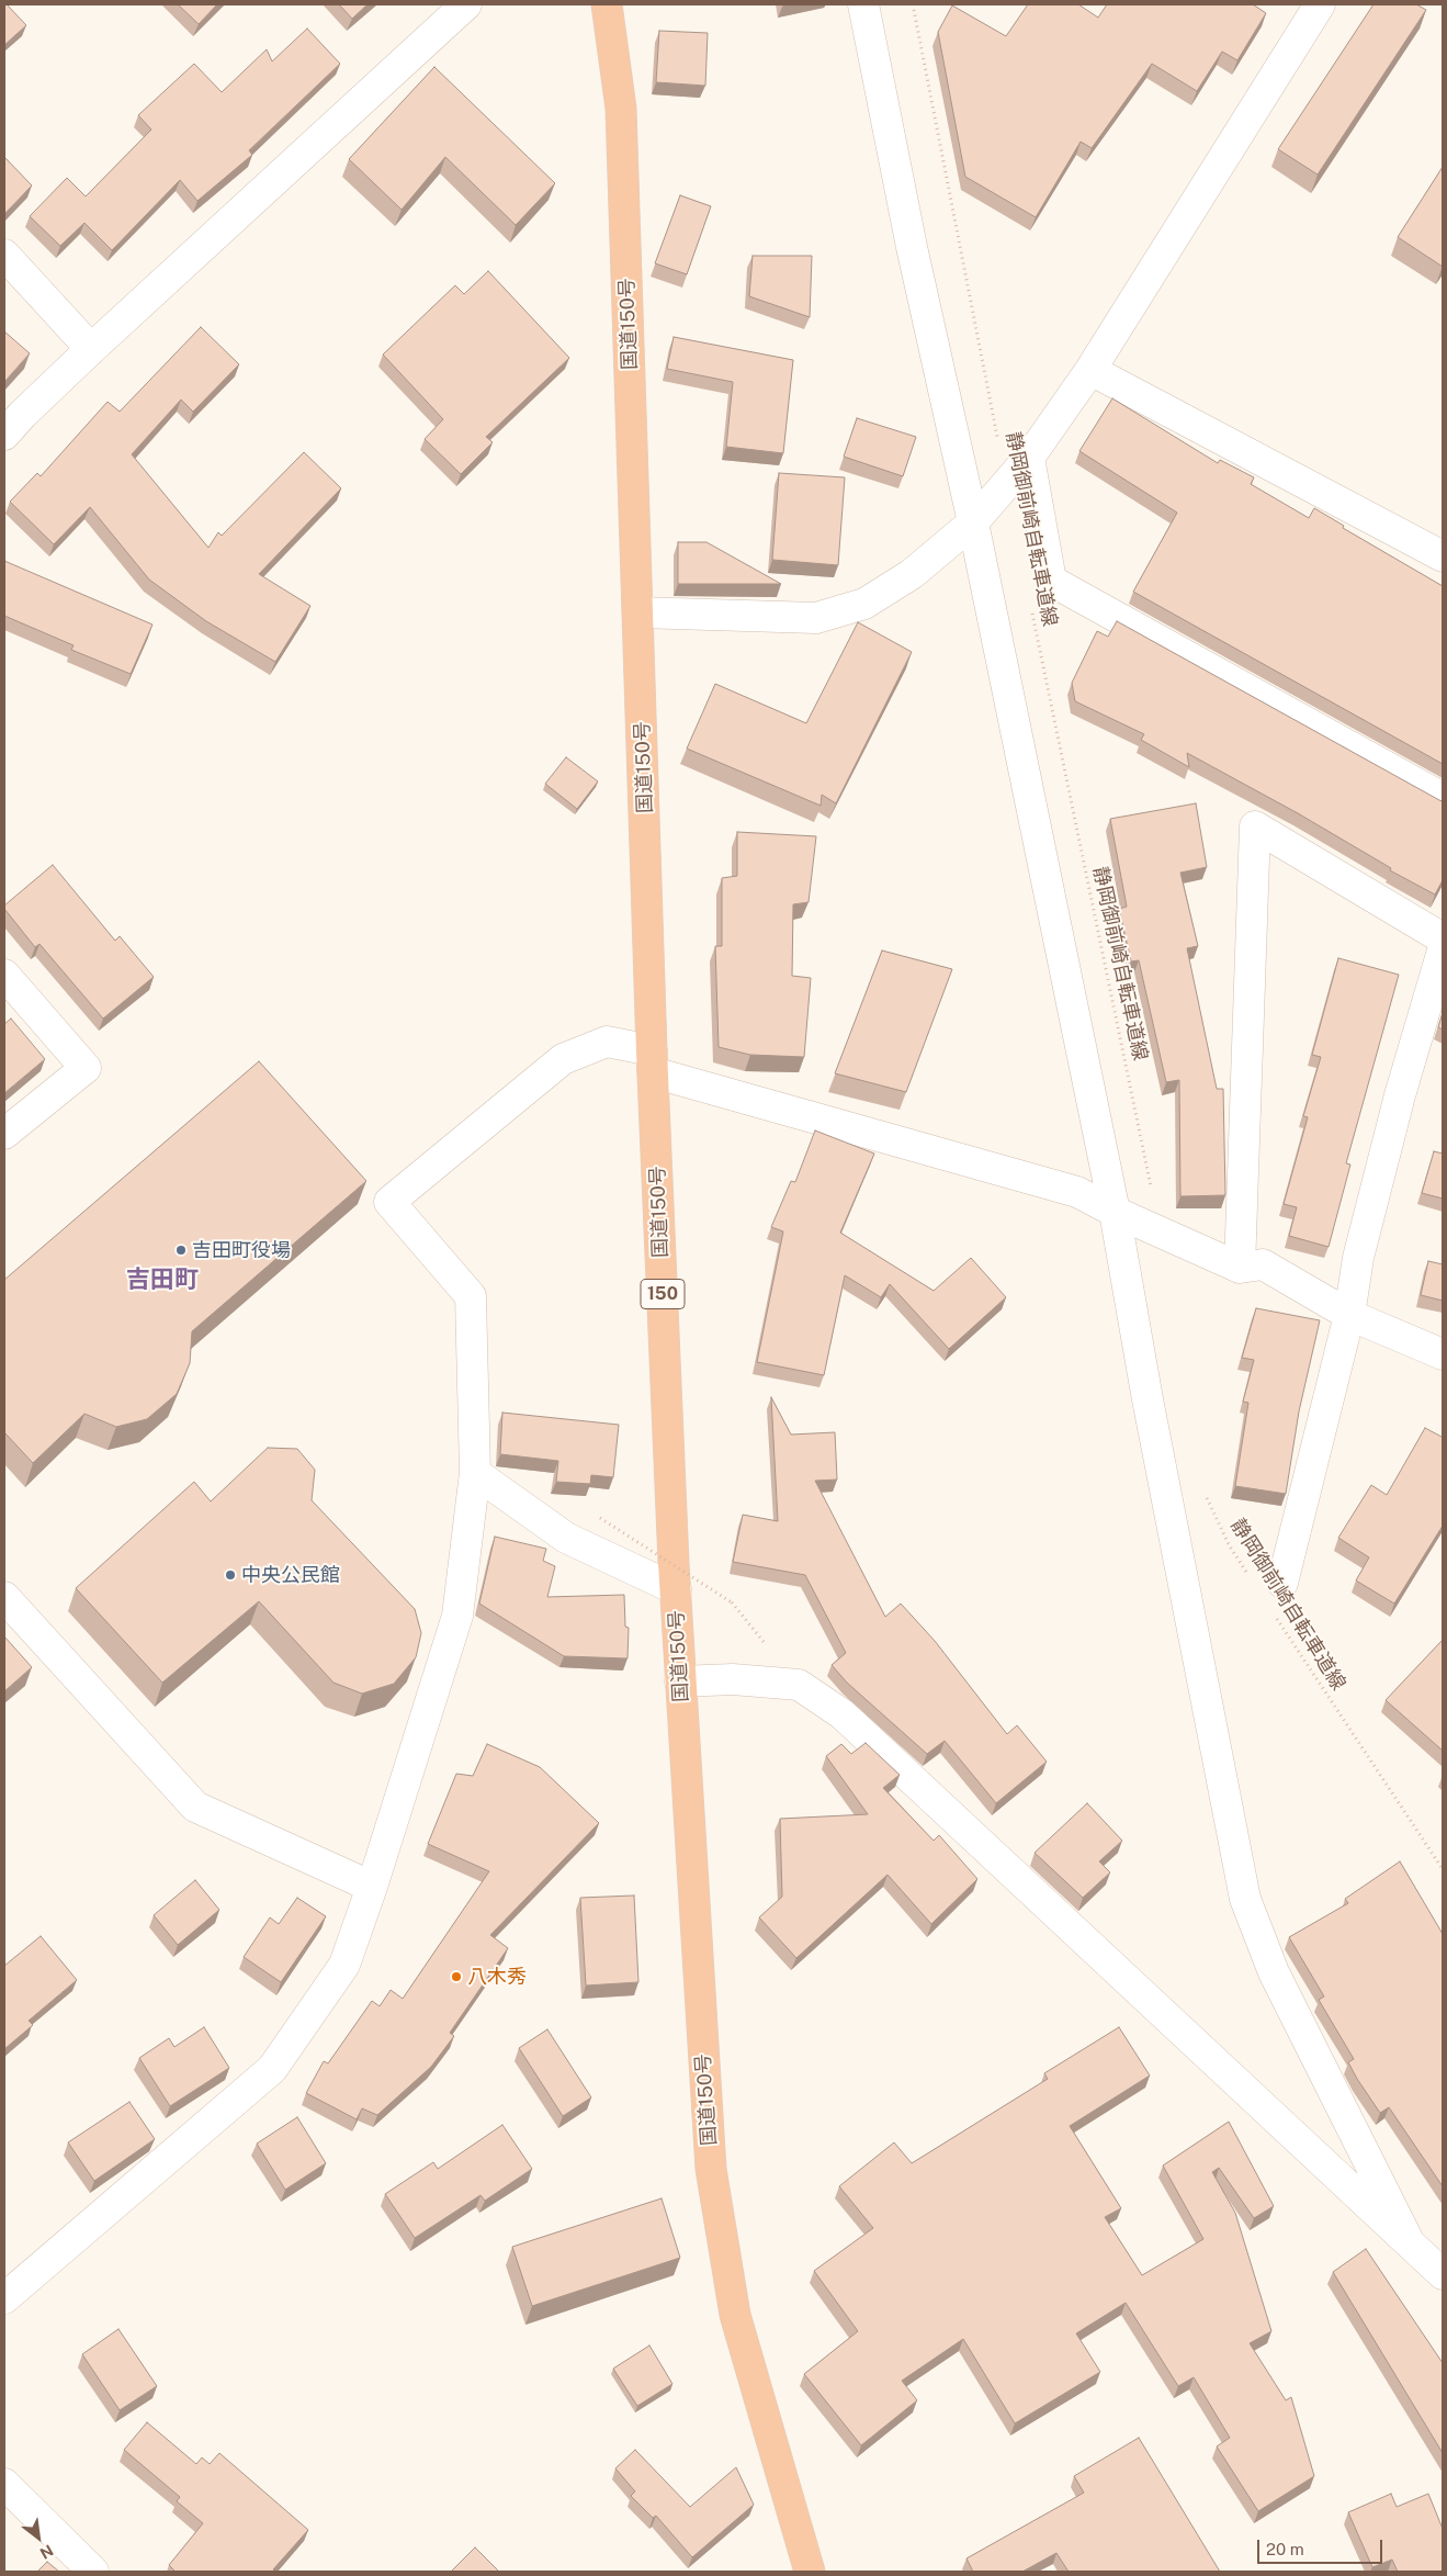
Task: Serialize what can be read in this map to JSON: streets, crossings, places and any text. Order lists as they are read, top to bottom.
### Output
{
  "streets": {
    "highway": ["国道150号", "150"],
    "path": ["静岡御前崎自転車道線"]
  },
  "districts": ["吉田町"],
  "places": ["吉田町役場", "中央公民館", "八木秀"],
  "scale_bar": "20 m",
  "north": "bottom right"
}
